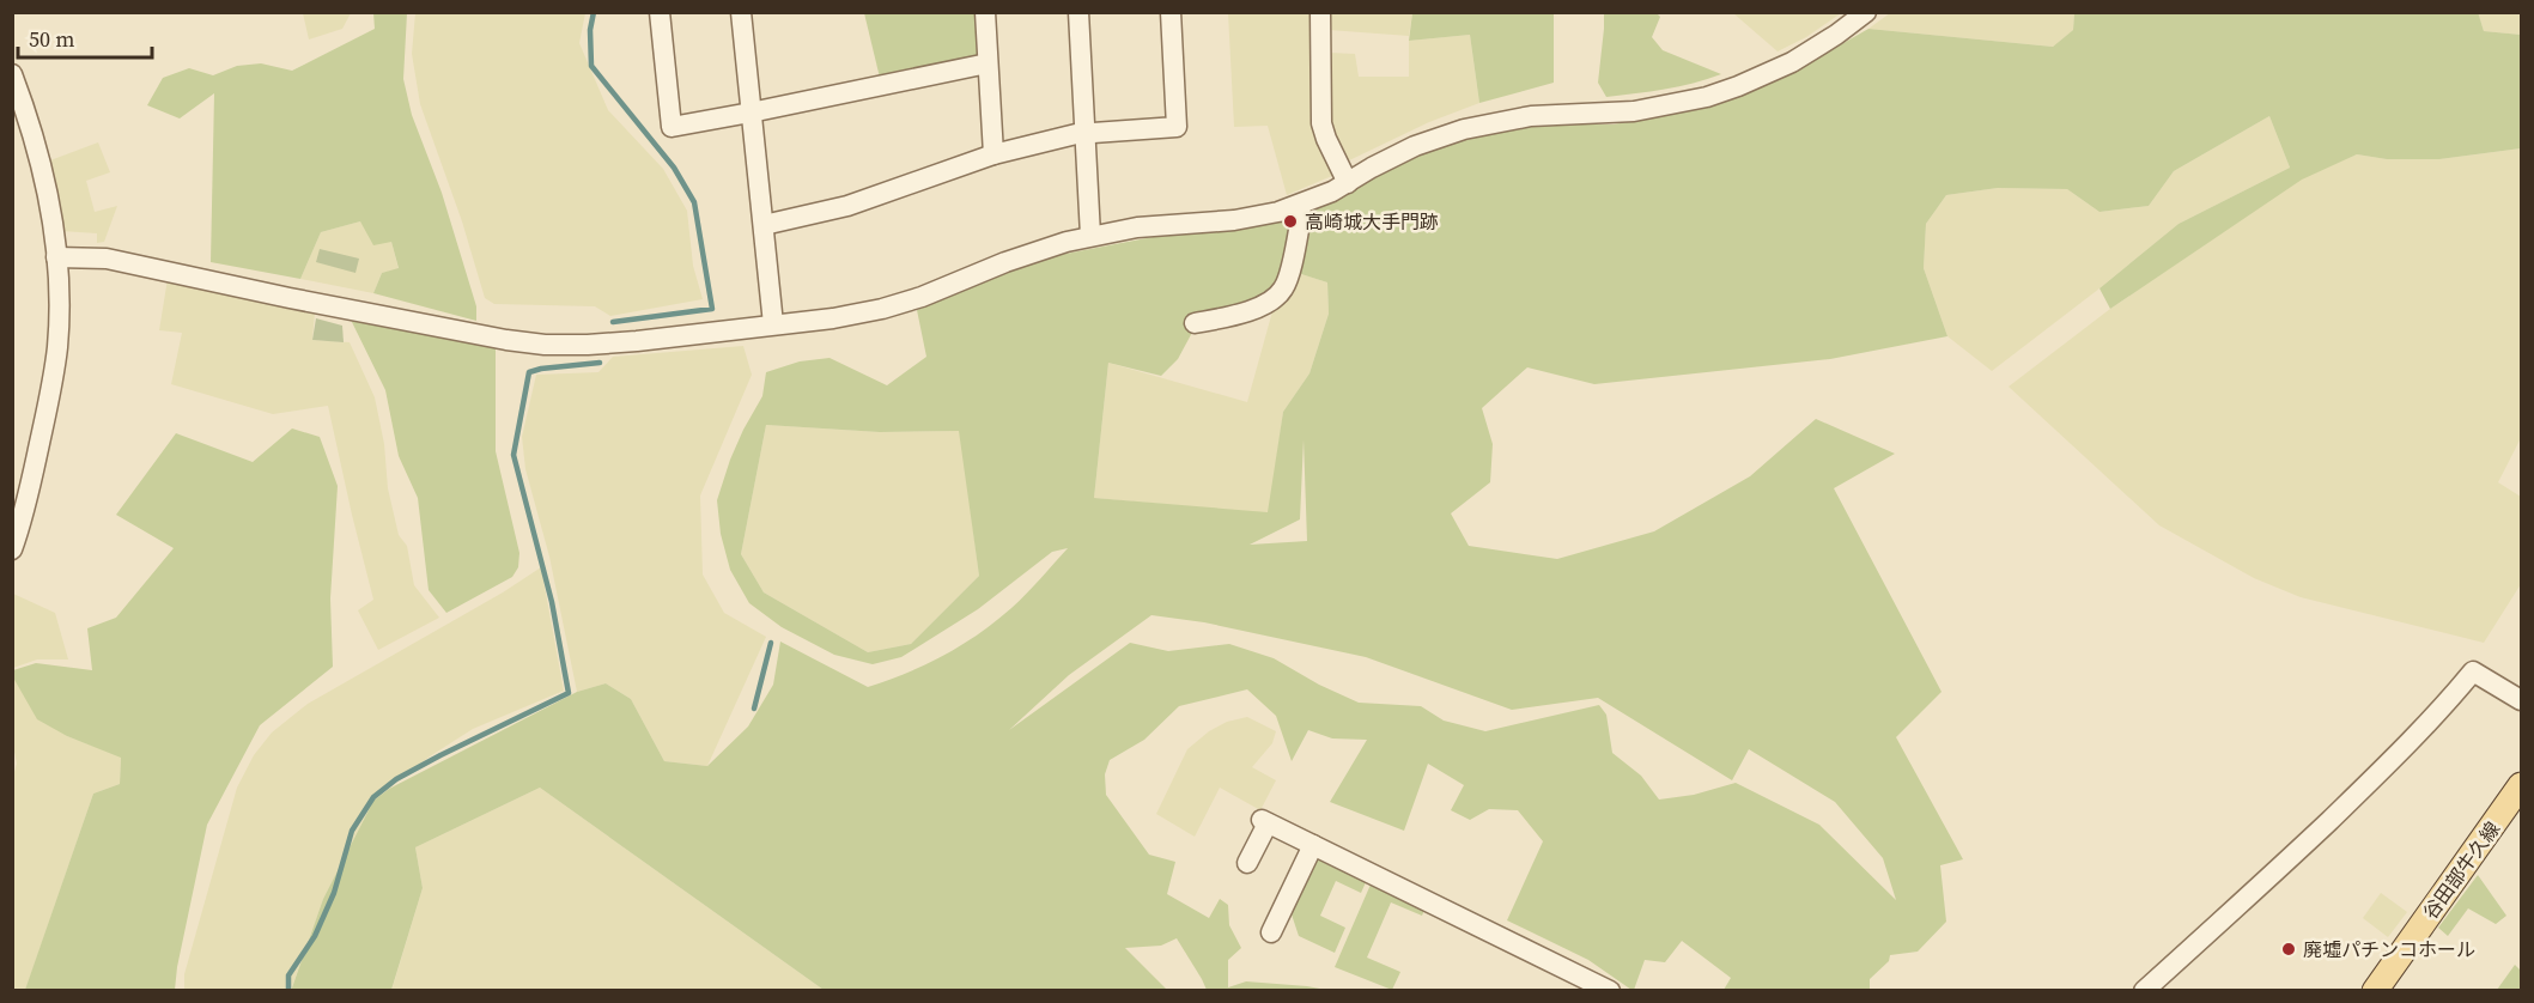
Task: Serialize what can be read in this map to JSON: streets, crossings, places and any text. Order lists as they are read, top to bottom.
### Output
{
  "streets": {
    "main road": ["谷田部牛久線"]
  },
  "places": ["高崎城大手門跡", "廃墟パチンコホール"],
  "scale_bar": "50 m"
}
